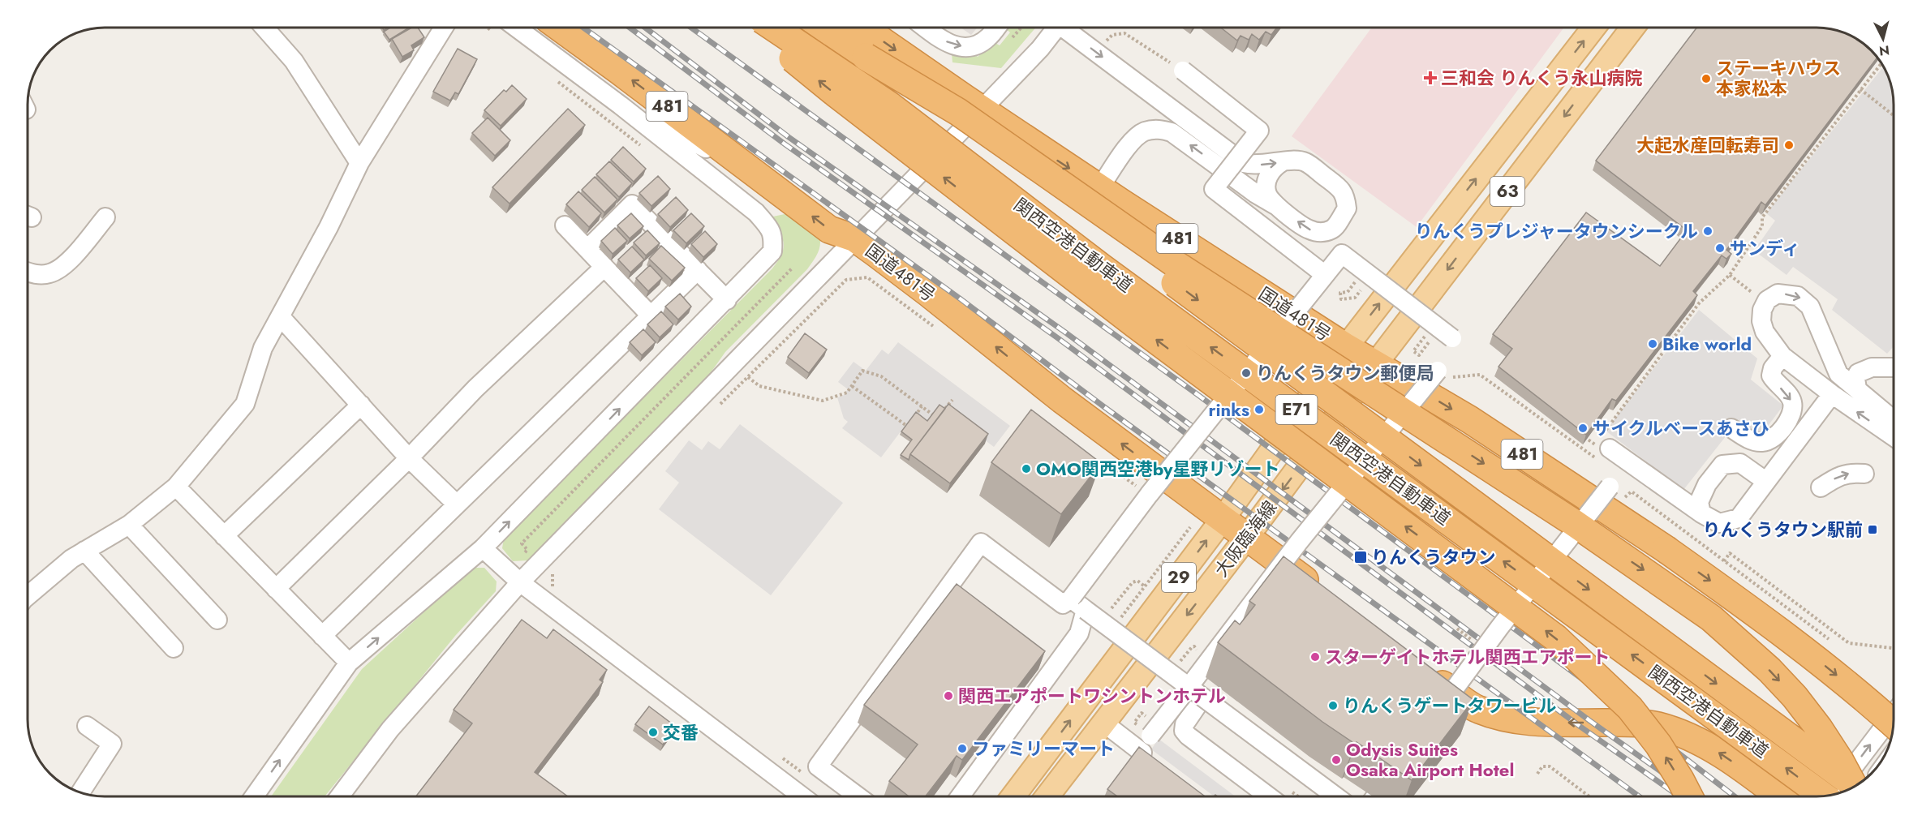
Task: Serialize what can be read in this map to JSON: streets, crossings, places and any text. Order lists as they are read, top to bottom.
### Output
{
  "streets": {
    "highway": [
      "481",
      "関西空港自動車道",
      "国道481号",
      "E71"
    ],
    "main road": ["63", "大阪臨海線", "29"]
  },
  "crossings": [
    ["481", "63"],
    ["481", "国道481号"],
    ["481", "大阪臨海線"],
    ["63", "国道481号"],
    ["63", "大阪臨海線"],
    ["国道481号", "大阪臨海線"]
  ],
  "places": {
    "health": ["三和会 りんくう永山病院"],
    "other": [
      "ステーキハウス 本家松本",
      "大起水産回転寿司",
      "りんくうプレジャータウンシークル",
      "サンディ",
      "Bike world",
      "りんくうタウン郵便局",
      "rinks",
      "サイクルベースあさひ",
      "OMO関西空港by星野リゾート",
      "スターゲイトホテル関西エアポート",
      "関西エアポートワシントンホテル",
      "りんくうゲートタワービル",
      "交番",
      "ファミリーマート",
      "Odysis Suites Osaka Airport Hotel"
    ],
    "transit": ["りんくうタウン駅前", "りんくうタウン"]
  },
  "north": "bottom"
}
